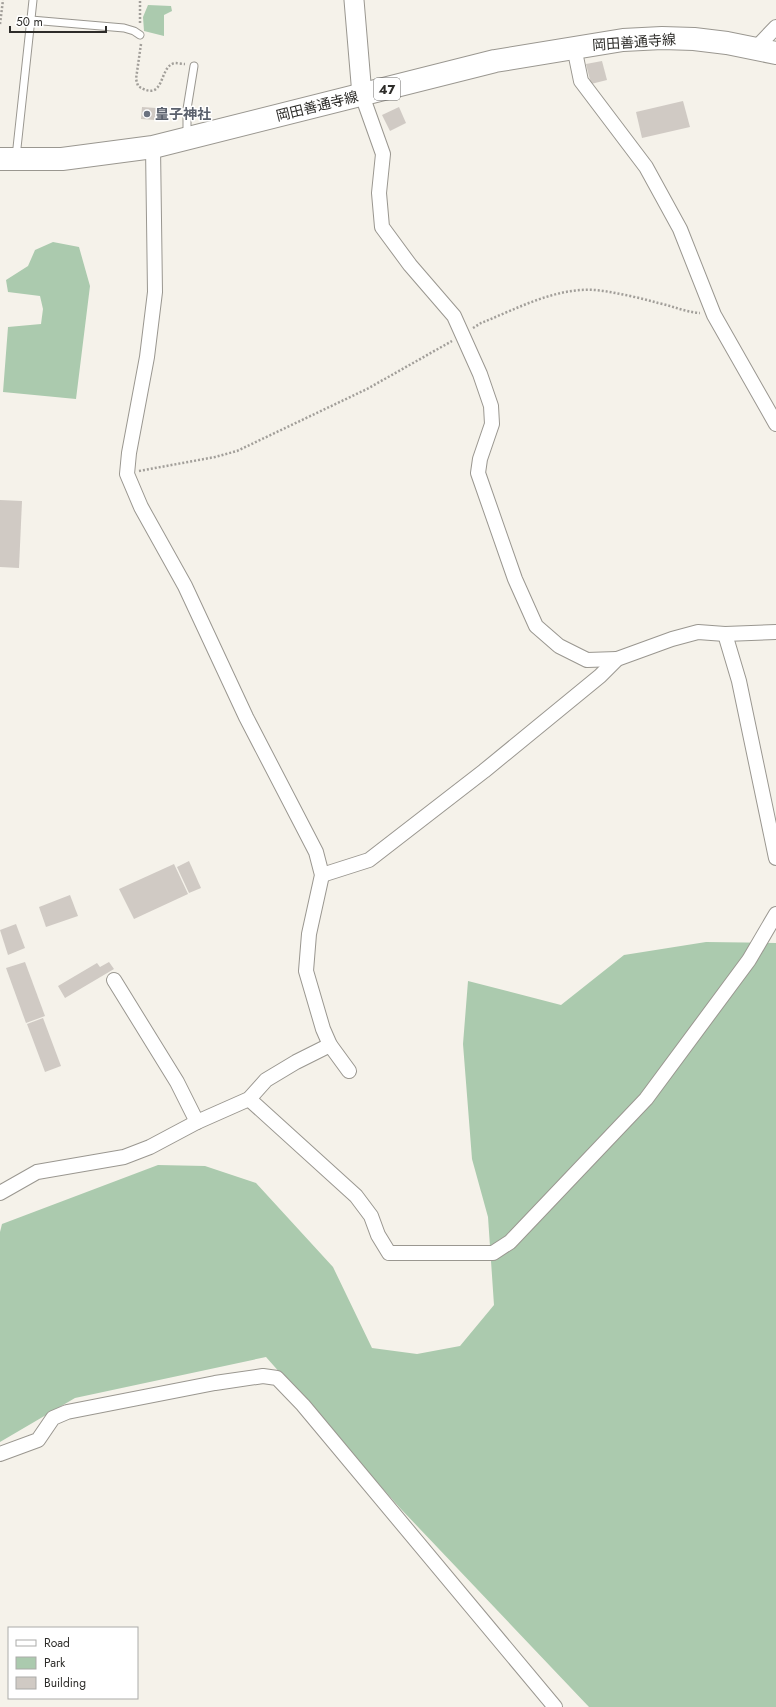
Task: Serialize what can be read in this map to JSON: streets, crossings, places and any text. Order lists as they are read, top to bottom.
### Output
{
  "streets": {
    "main road": ["岡田善通寺線", "47"]
  },
  "places": ["皇子神社"],
  "legend": ["Road", "Park", "Building"],
  "scale_bar": "50 m"
}
